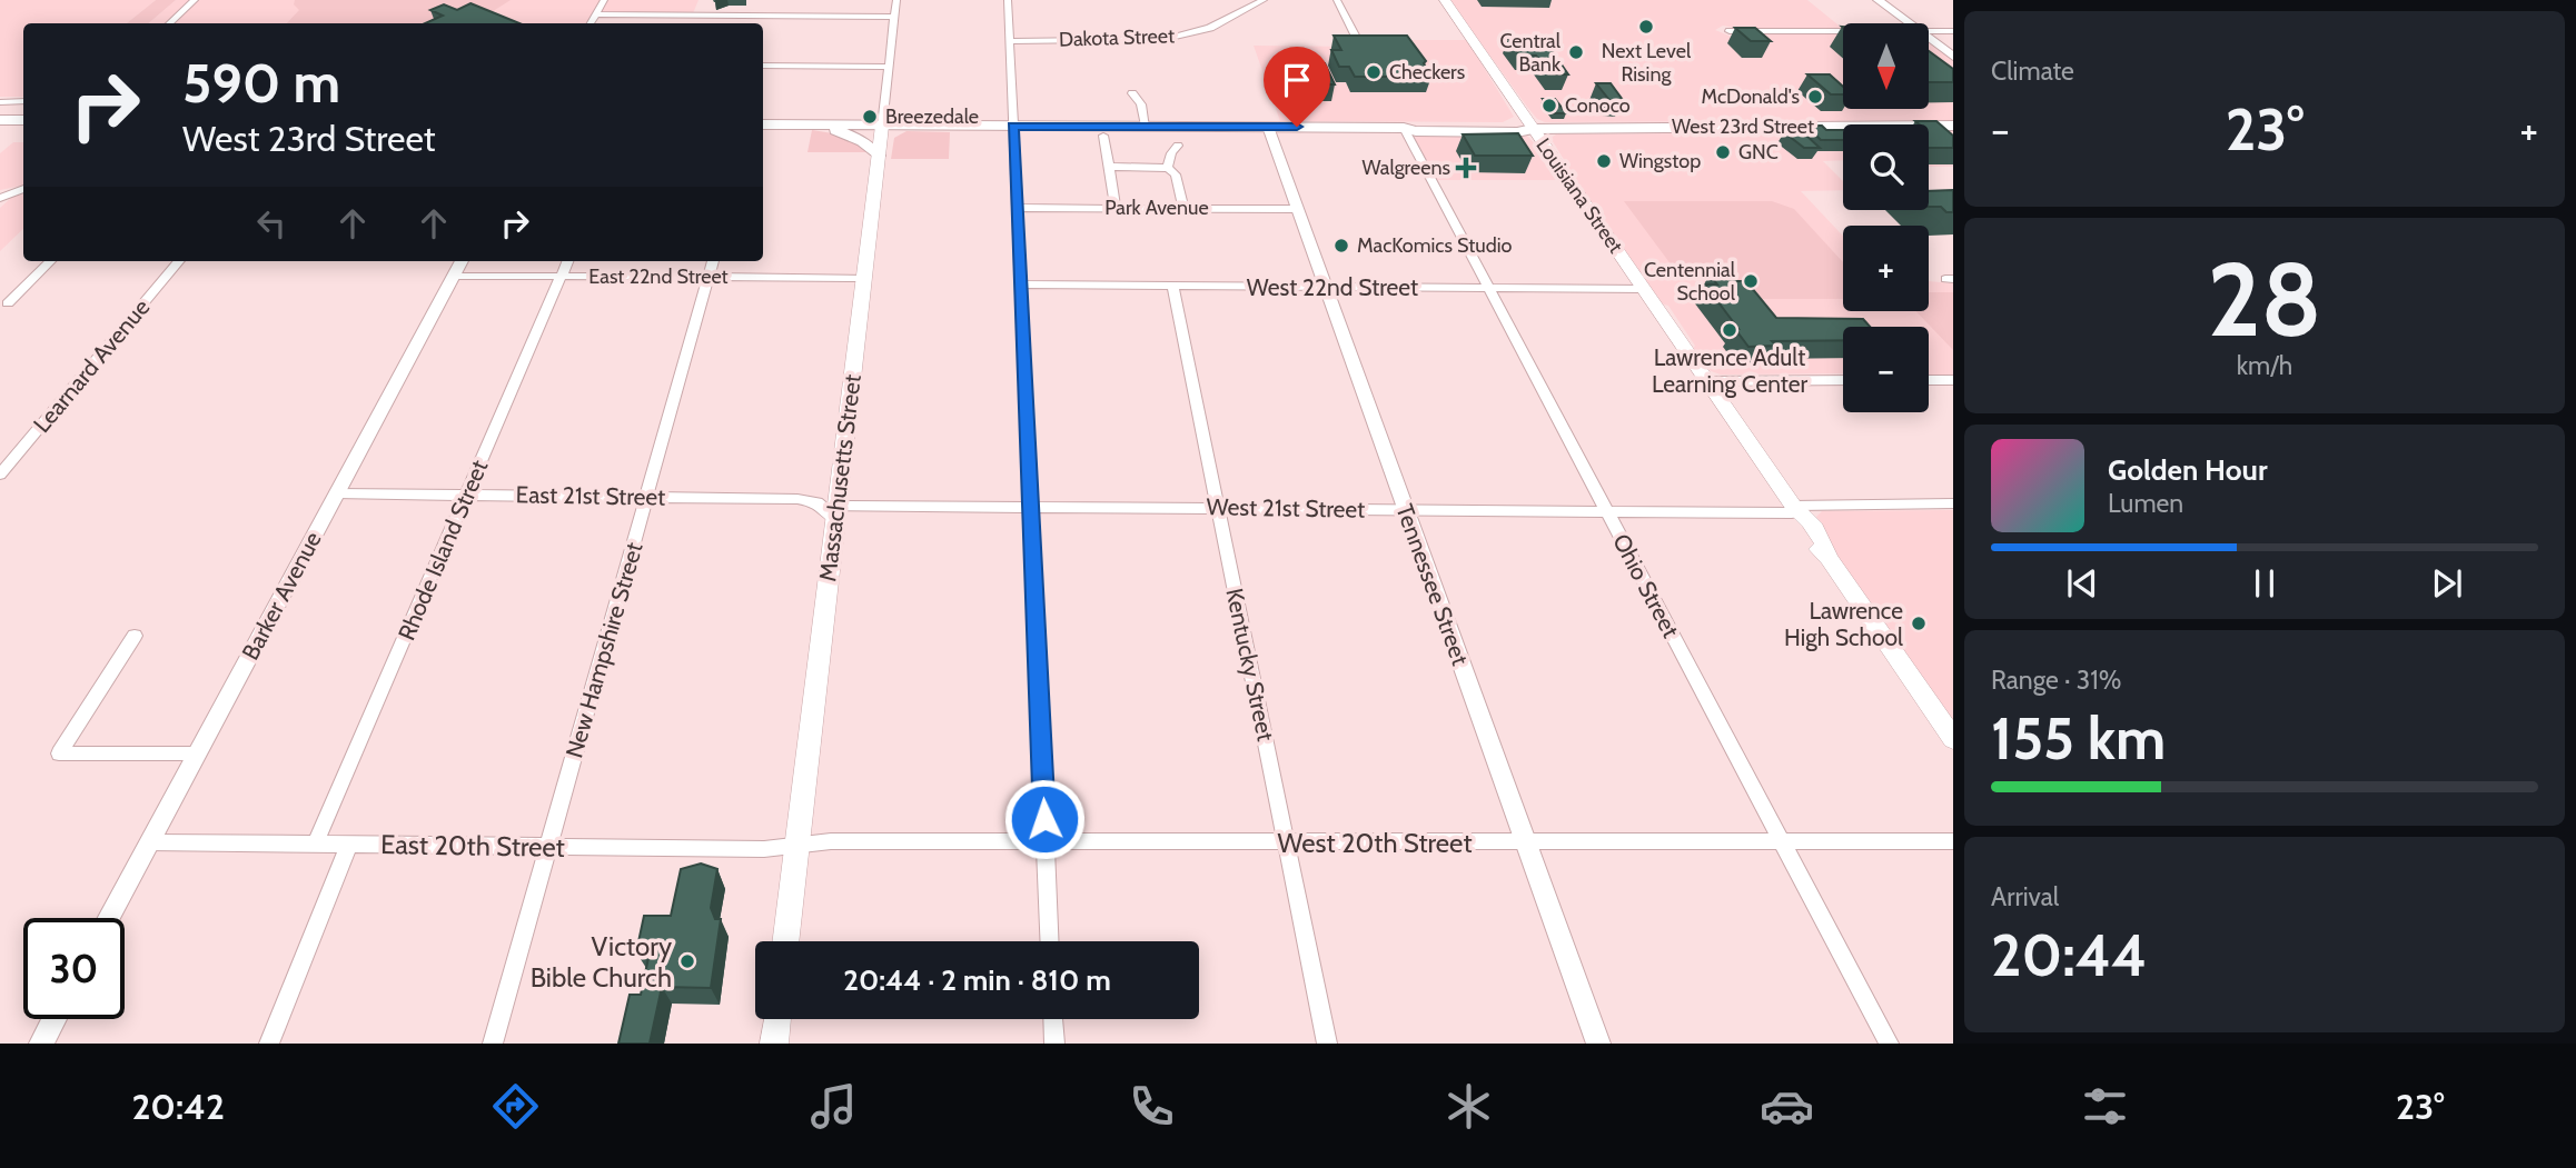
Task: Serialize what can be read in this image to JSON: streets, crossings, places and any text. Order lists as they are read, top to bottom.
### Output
{
  "streets": {
    "main road": ["West 23rd Street", "Louisiana Street", "Massachusetts Street"],
    "street": [
      "Dakota Street",
      "Park Avenue",
      "East 22nd Street",
      "West 22nd Street",
      "Learnard Avenue",
      "East 21st Street",
      "West 21st Street",
      "Rhode Island Street",
      "Tennessee Street",
      "Ohio Street",
      "Barker Avenue",
      "New Hampshire Street",
      "Kentucky Street",
      "West 20th Street",
      "East 20th Street"
    ]
  },
  "crossings": [
    ["West 23rd Street", "Louisiana Street"],
    ["West 23rd Street", "Massachusetts Street"],
    ["West 23rd Street", "Tennessee Street"],
    ["West 23rd Street", "Ohio Street"],
    ["Louisiana Street", "West 22nd Street"],
    ["Louisiana Street", "West 21st Street"],
    ["Park Avenue", "Tennessee Street"],
    ["East 22nd Street", "Massachusetts Street"],
    ["East 22nd Street", "Rhode Island Street"],
    ["East 22nd Street", "Barker Avenue"],
    ["East 22nd Street", "New Hampshire Street"],
    ["West 22nd Street", "Tennessee Street"],
    ["West 22nd Street", "Ohio Street"],
    ["West 22nd Street", "Kentucky Street"],
    ["Massachusetts Street", "East 21st Street"],
    ["Massachusetts Street", "West 21st Street"],
    ["Massachusetts Street", "West 20th Street"],
    ["Massachusetts Street", "East 20th Street"],
    ["East 21st Street", "West 21st Street"],
    ["East 21st Street", "Rhode Island Street"],
    ["East 21st Street", "Barker Avenue"],
    ["East 21st Street", "New Hampshire Street"],
    ["West 21st Street", "Tennessee Street"],
    ["West 21st Street", "Ohio Street"],
    ["West 21st Street", "Kentucky Street"],
    ["Rhode Island Street", "East 20th Street"],
    ["Tennessee Street", "West 20th Street"],
    ["Ohio Street", "West 20th Street"],
    ["Barker Avenue", "East 20th Street"],
    ["New Hampshire Street", "East 20th Street"],
    ["Kentucky Street", "West 20th Street"],
    ["West 20th Street", "East 20th Street"]
  ],
  "places": {
    "other": [
      "Next Level Rising",
      "Central Bank",
      "Checkers",
      "McDonald's",
      "Conoco",
      "Breezedale",
      "GNC",
      "Wingstop",
      "MacKomics Studio",
      "Centennial School",
      "Lawrence Adult Learning Center",
      "Lawrence High School",
      "Victory Bible Church"
    ],
    "health": ["Walgreens"]
  },
  "north": "bottom",
  "page": {
    "tile": [
      "Climate",
      ["28", "km/h"],
      ["Range · 31%", "155 km"],
      ["Arrival", "20:44"]
    ],
    "map_buttons": ["+", "−"],
    "turn": ["590 m", "West 23rd Street"],
    "heat": ["−", "23°", "+"],
    "song": ["Golden Hour", "Lumen"],
    "limit": "30",
    "trip": "20:44 · 2 min · 810 m",
    "tabs": ["20:42", "23°"]
  }
}
